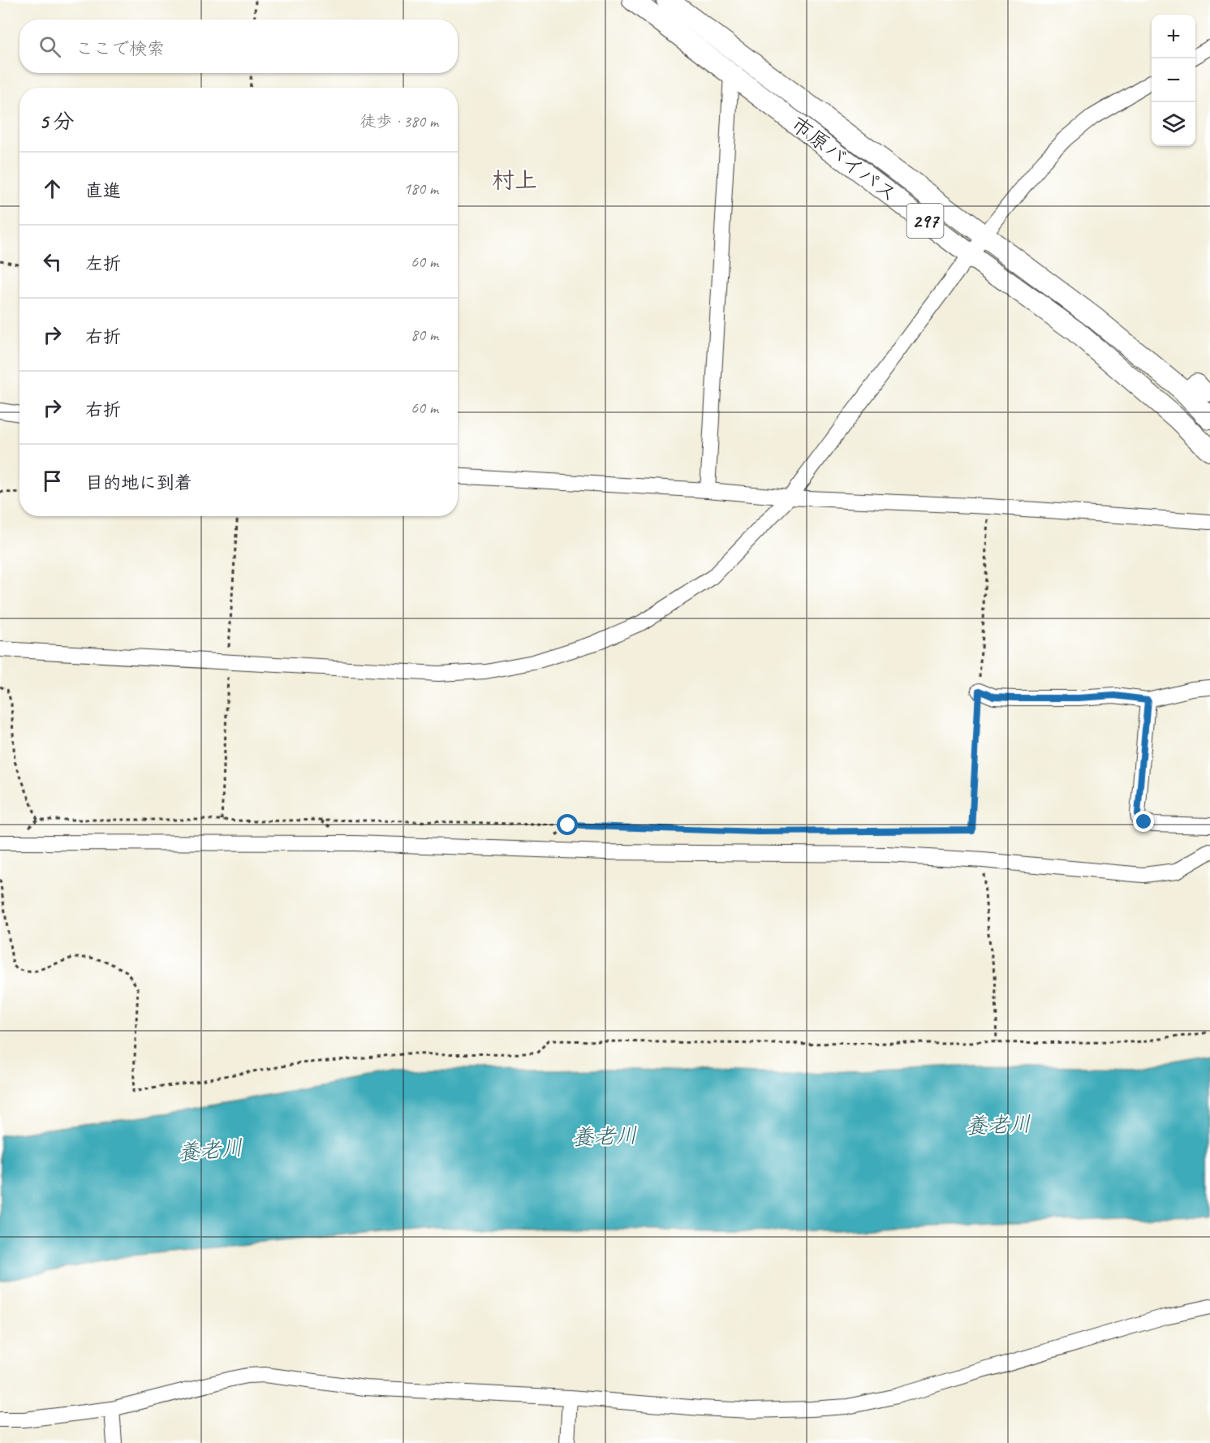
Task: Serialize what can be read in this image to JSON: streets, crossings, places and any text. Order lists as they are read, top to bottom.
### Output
{
  "streets": {
    "highway": ["市原バイパス", "297"]
  },
  "districts": ["村上"],
  "water": ["養老川"],
  "page": {
    "map_buttons": ["+", "−"],
    "search": "ここで検索",
    "heading": ["5 分", "徒歩 · 380 m"],
    "list": [
      ["直進", "180 m"],
      ["左折", "60 m"],
      ["右折", "80 m"],
      ["右折", "60 m"],
      "目的地に到着"
    ]
  }
}
